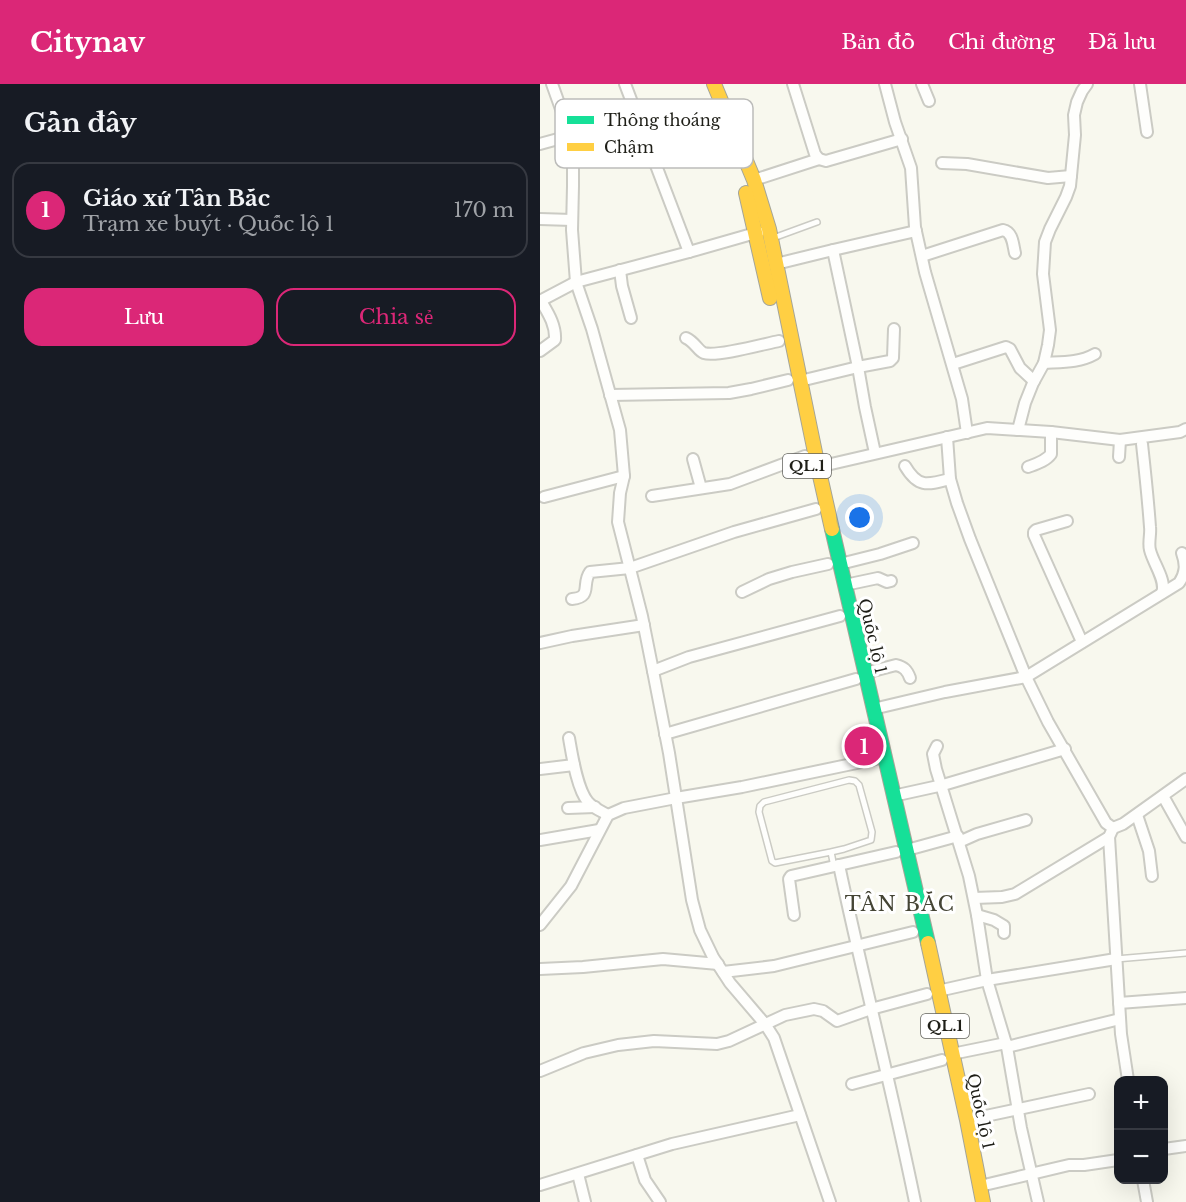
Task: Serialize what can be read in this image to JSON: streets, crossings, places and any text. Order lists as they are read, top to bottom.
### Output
{
  "streets": {
    "highway": ["QL.1", "Quốc lộ 1"]
  },
  "districts": ["TÂN BẮC"],
  "legend": ["Thông thoáng", "Chậm"],
  "page": {
    "header": "Citynav",
    "nav": ["Bản đồ", "Chỉ đường", "Đã lưu"],
    "heading": "Gần đây",
    "list": [
      {
        "mark": "1",
        "name": "Giáo xứ Tân Bắc",
        "note": "Trạm xe buýt · Quốc lộ 1",
        "value": "170 m"
      }
    ],
    "buttons": ["Lưu", "Chia sẻ"],
    "pins": "1",
    "map_buttons": ["+", "−"]
  }
}
